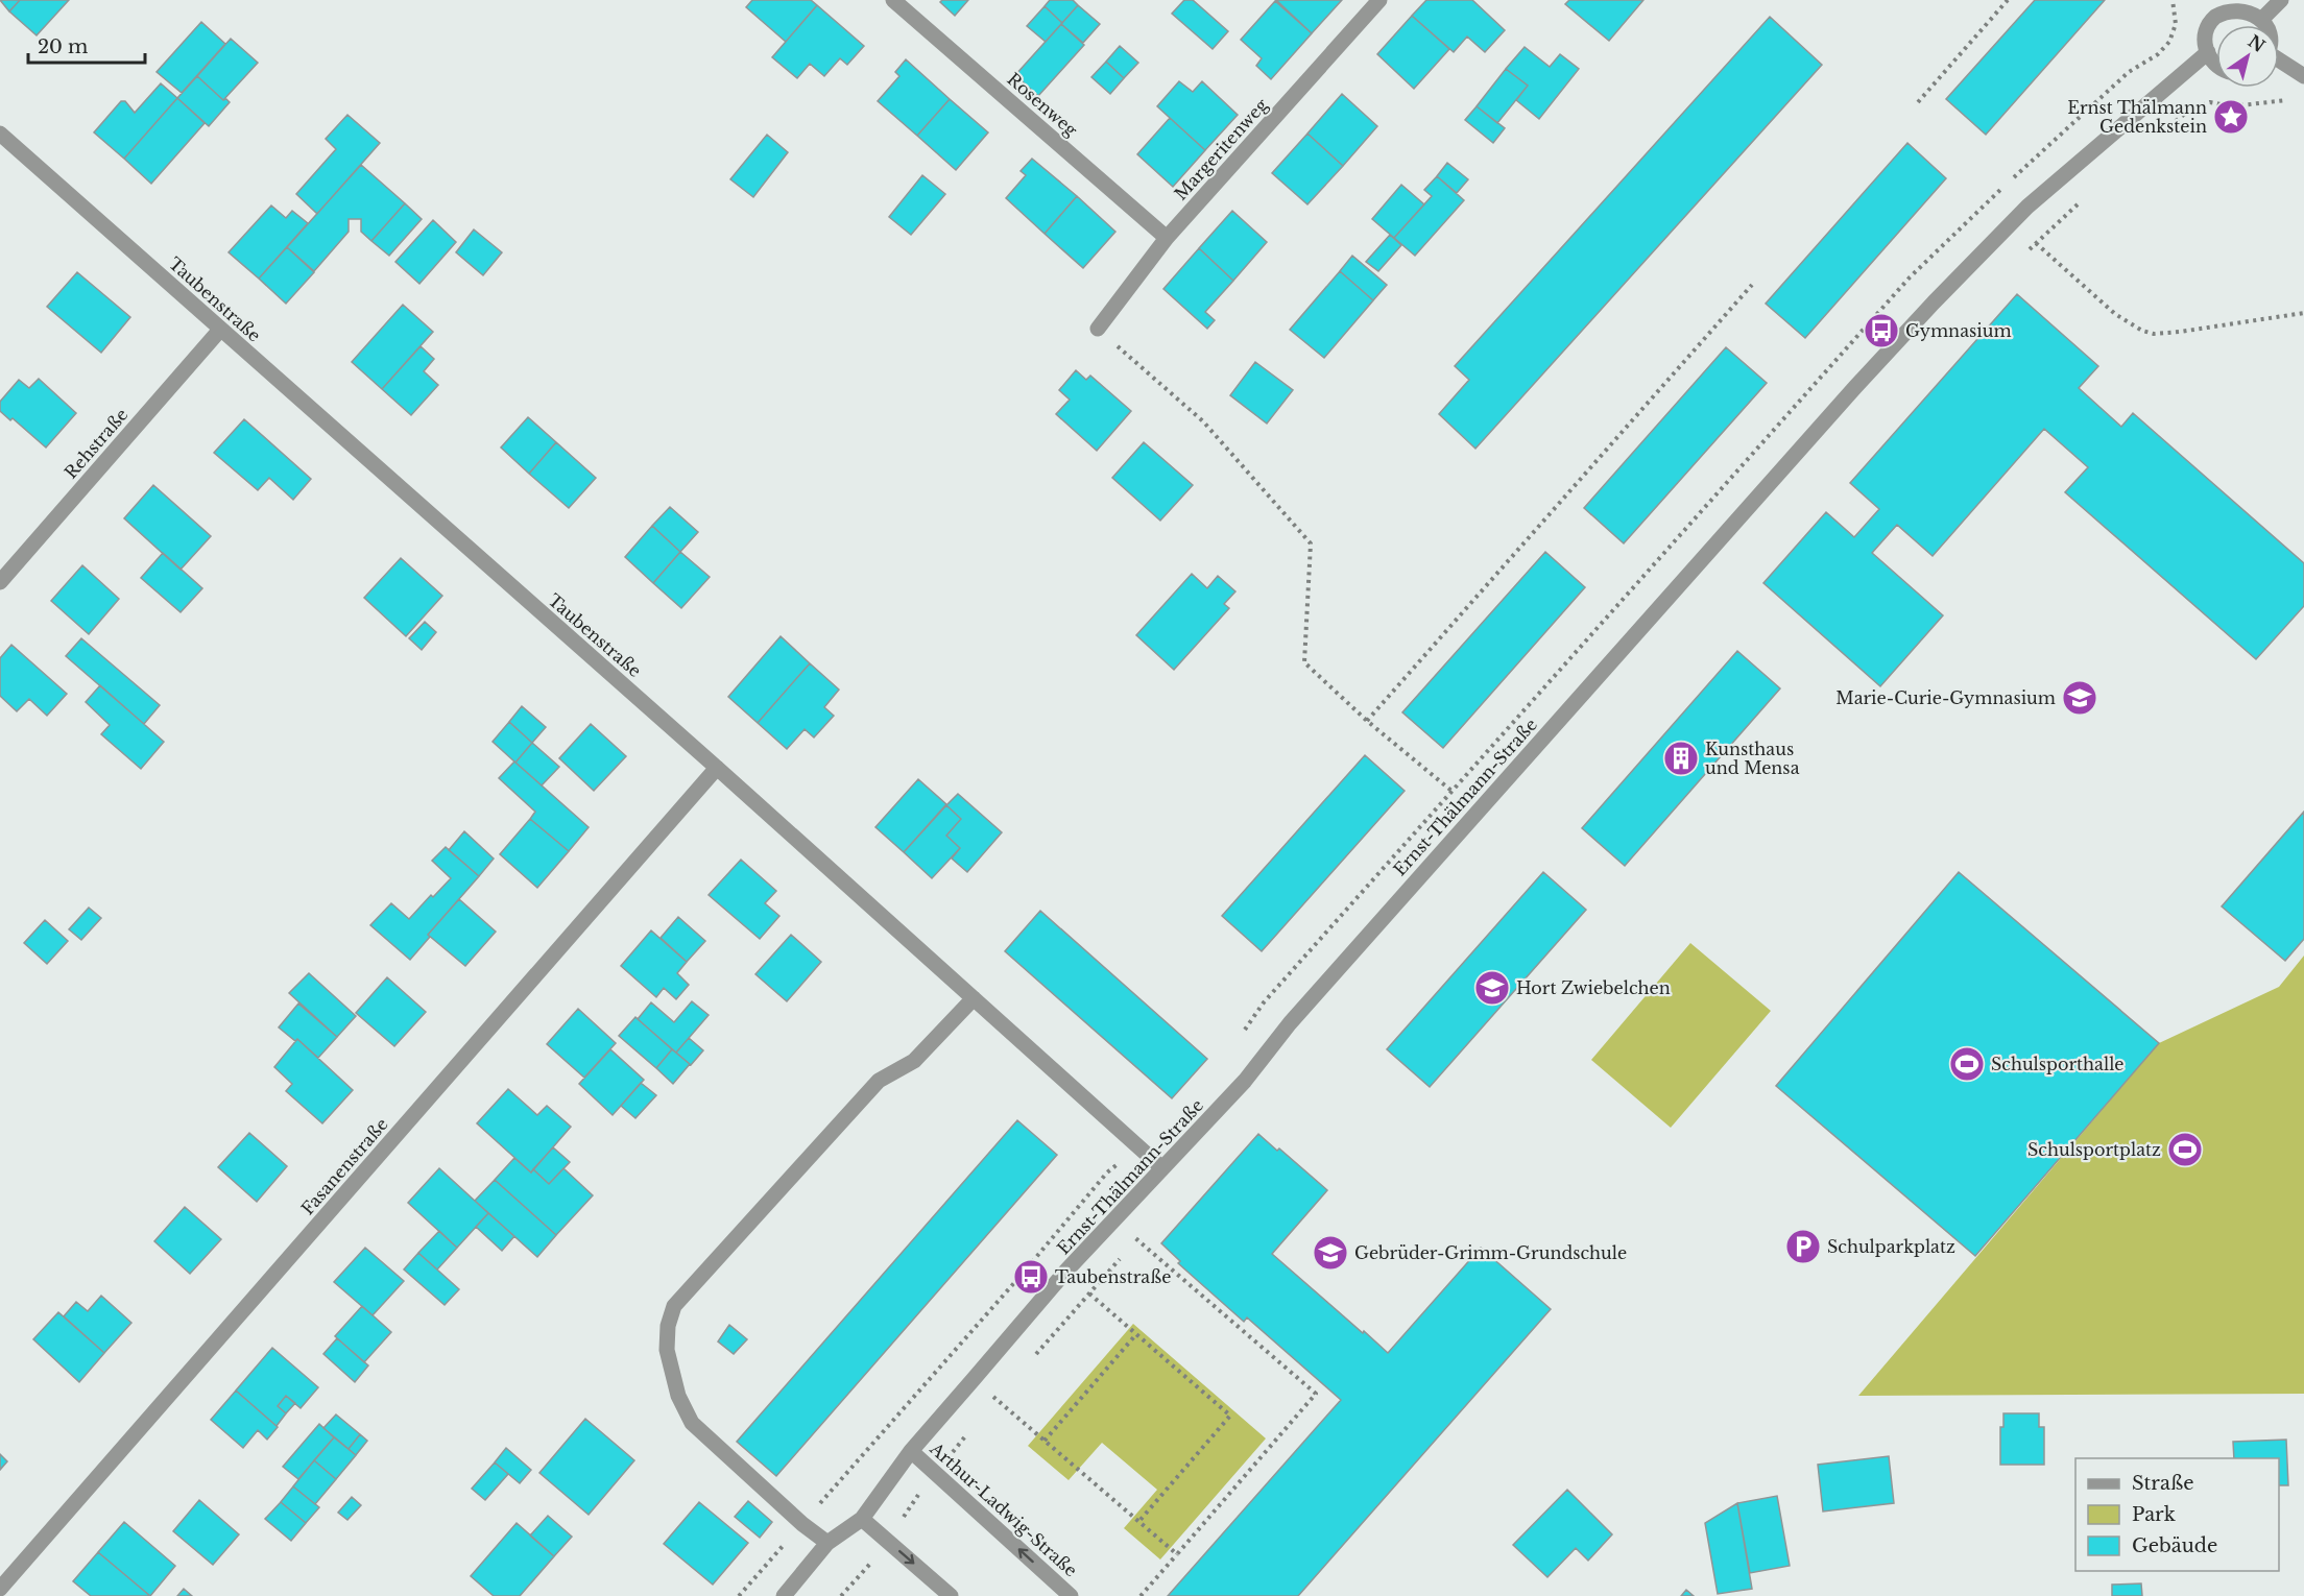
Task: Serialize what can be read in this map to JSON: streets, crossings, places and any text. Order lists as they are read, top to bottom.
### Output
{
  "streets": {
    "street": [
      "Rosenweg",
      "Margeritenweg",
      "Taubenstraße",
      "Rehstraße",
      "Ernst-Thälmann-Straße",
      "Fasanenstraße",
      "Arthur-Ladwig-Straße"
    ]
  },
  "crossings": [
    ["Rosenweg", "Margeritenweg"],
    ["Taubenstraße", "Rehstraße"],
    ["Taubenstraße", "Ernst-Thälmann-Straße"],
    ["Taubenstraße", "Fasanenstraße"],
    ["Ernst-Thälmann-Straße", "Arthur-Ladwig-Straße"]
  ],
  "places": {
    "place": ["Ernst Thälmann Gedenkstein"],
    "bus stop": ["Gymnasium", "Taubenstraße"],
    "school or university": ["Marie-Curie-Gymnasium", "Hort Zwiebelchen", "Gebrüder-Grimm-Grundschule"],
    "building": ["Kunsthaus und Mensa"],
    "sports": ["Schulsporthalle", "Schulsportplatz"],
    "parking": ["Schulparkplatz"]
  },
  "legend": ["Straße", "Park", "Gebäude"],
  "scale_bar": "20 m",
  "north": "top right"
}
